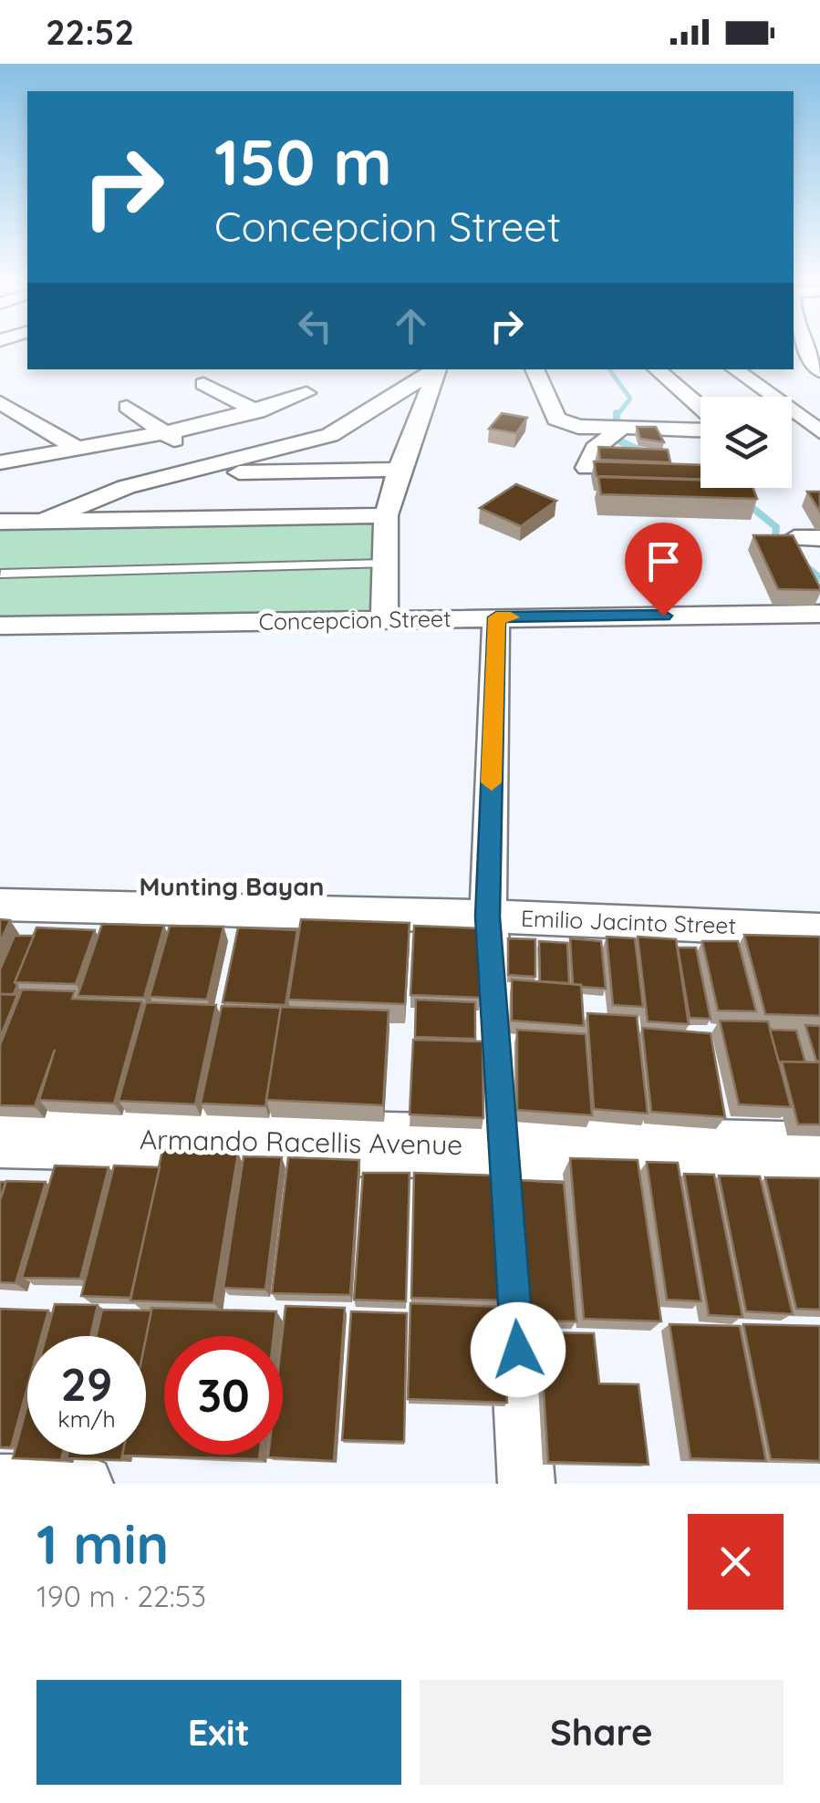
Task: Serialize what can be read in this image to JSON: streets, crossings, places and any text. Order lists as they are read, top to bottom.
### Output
{
  "streets": {
    "main road": ["Armando Racellis Avenue"],
    "street": ["Concepcion Street", "Emilio Jacinto Street"]
  },
  "districts": ["Munting Bayan"],
  "page": {
    "status": "22:52",
    "turn": ["150 m", "Concepcion Street"],
    "speed": "29 km/h",
    "limit": "30",
    "heading": ["1 min", "190 m · 22:53"],
    "buttons": ["Exit", "Share"]
  }
}
